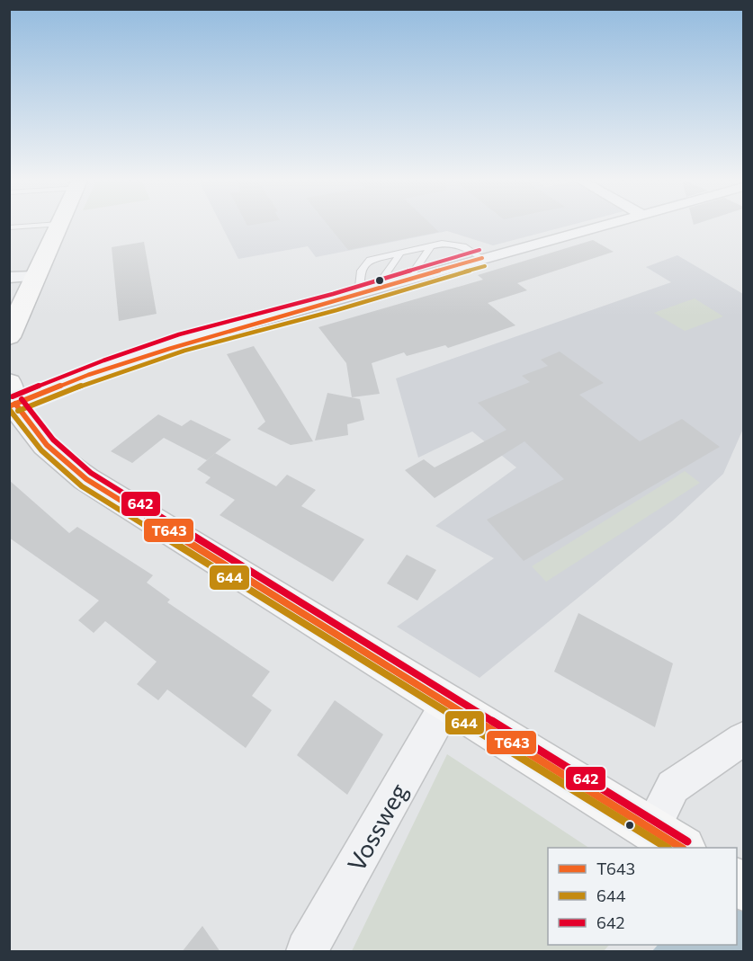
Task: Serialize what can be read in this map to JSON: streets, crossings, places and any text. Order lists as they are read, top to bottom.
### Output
{
  "streets": {
    "street": ["Vossweg"]
  },
  "lines": ["transit line 642", "transit line T643", "transit line 644"],
  "legend": ["T643", "644", "642"]
}
